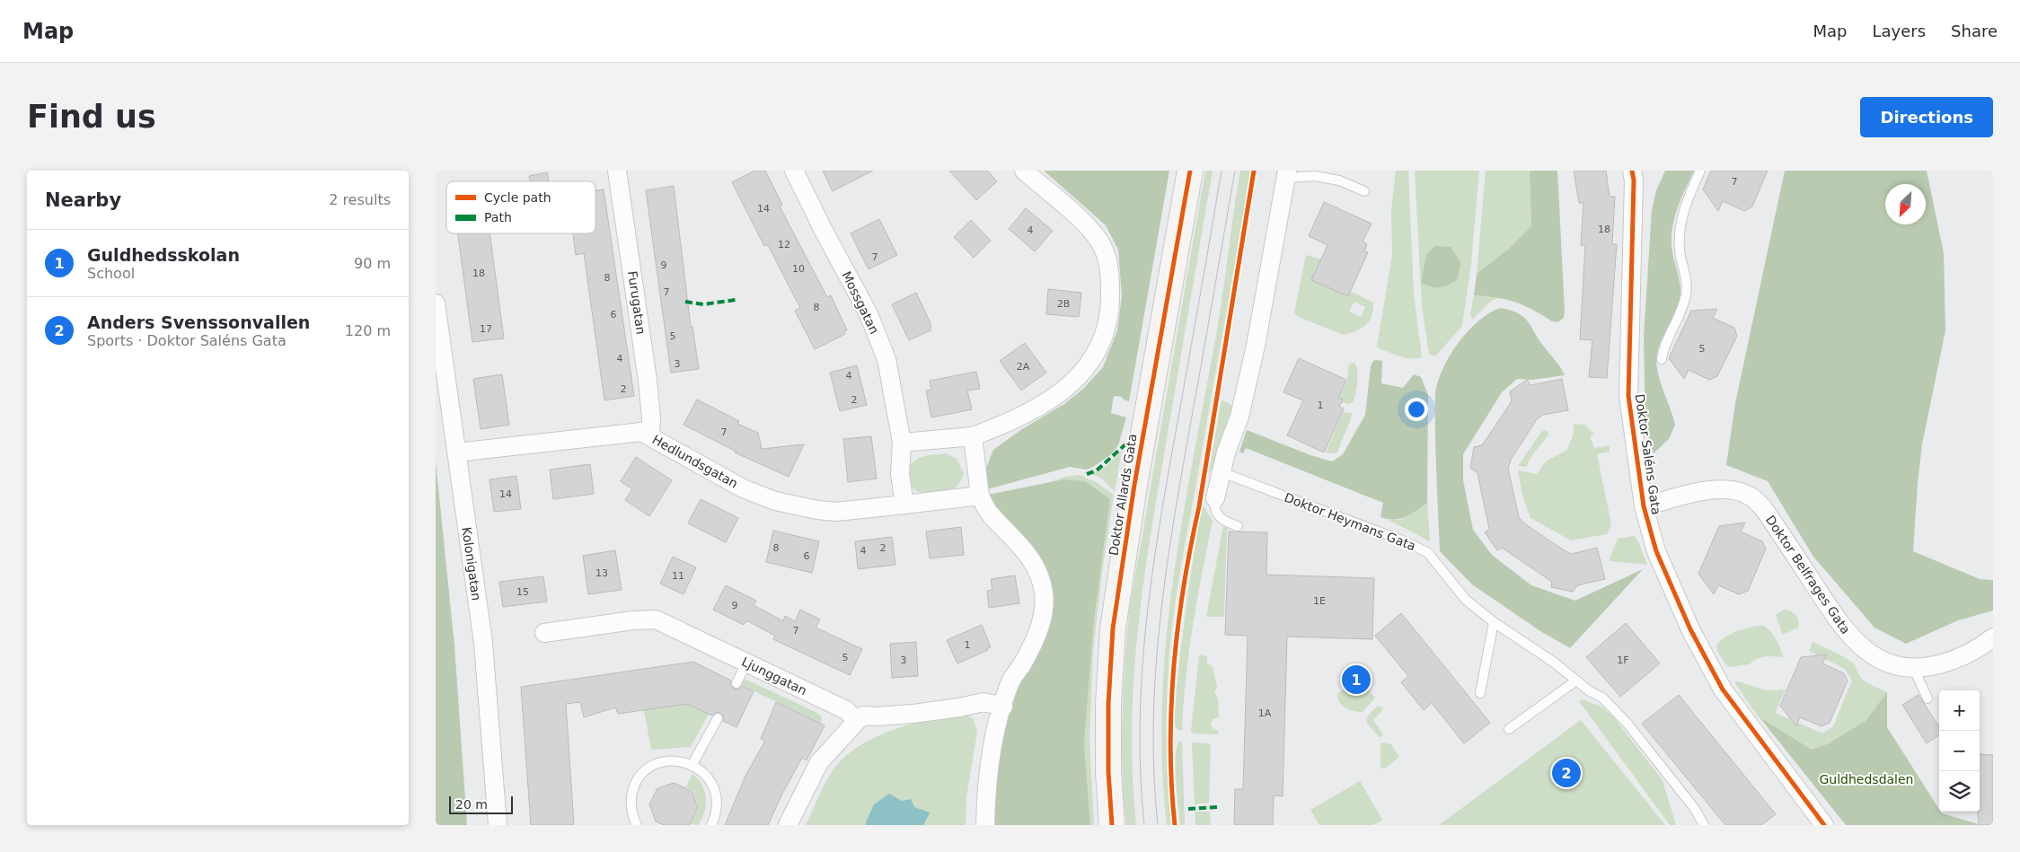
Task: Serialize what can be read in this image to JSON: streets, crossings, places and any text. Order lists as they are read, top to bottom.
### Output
{
  "streets": {
    "street": [
      "Furugatan",
      "Mossgatan",
      "Doktor Saléns Gata",
      "Hedlundsgatan",
      "Doktor Allards Gata",
      "Kolonigatan",
      "Doktor Belfrages Gata",
      "Ljunggatan"
    ],
    "lane": ["Doktor Heymans Gata"]
  },
  "crossings": [
    ["Furugatan", "Hedlundsgatan"],
    ["Mossgatan", "Hedlundsgatan"],
    ["Doktor Saléns Gata", "Doktor Belfrages Gata"],
    ["Hedlundsgatan", "Kolonigatan"]
  ],
  "parks": ["Guldhedsdalen"],
  "house_numbers": [
    "7",
    "14",
    "18",
    "4",
    "12",
    "7",
    "9",
    "10",
    "18",
    "8",
    "7",
    "2B",
    "8",
    "6",
    "17",
    "5",
    "5",
    "4",
    "3",
    "2A",
    "4",
    "2",
    "2",
    "1",
    "7",
    "14",
    "8",
    "2",
    "4",
    "6",
    "13",
    "11",
    "15",
    "1E",
    "9",
    "7",
    "1",
    "5",
    "3",
    "1F",
    "1A"
  ],
  "legend": ["Cycle path", "Path"],
  "scale_bar": "20 m",
  "north": "bottom left",
  "page": {
    "header": "Map",
    "nav": ["Map", "Layers", "Share"],
    "buttons": "Directions",
    "title": "Find us",
    "heading": ["Nearby", "2 results"],
    "list": [
      {
        "mark": "1",
        "name": "Guldhedsskolan",
        "note": "School",
        "value": "90 m"
      },
      {
        "mark": "2",
        "name": "Anders Svenssonvallen",
        "note": "Sports · Doktor Saléns Gata",
        "value": "120 m"
      }
    ],
    "pins": ["1", "2"],
    "map_buttons": ["+", "−"],
    "scale": "20 m"
  }
}
